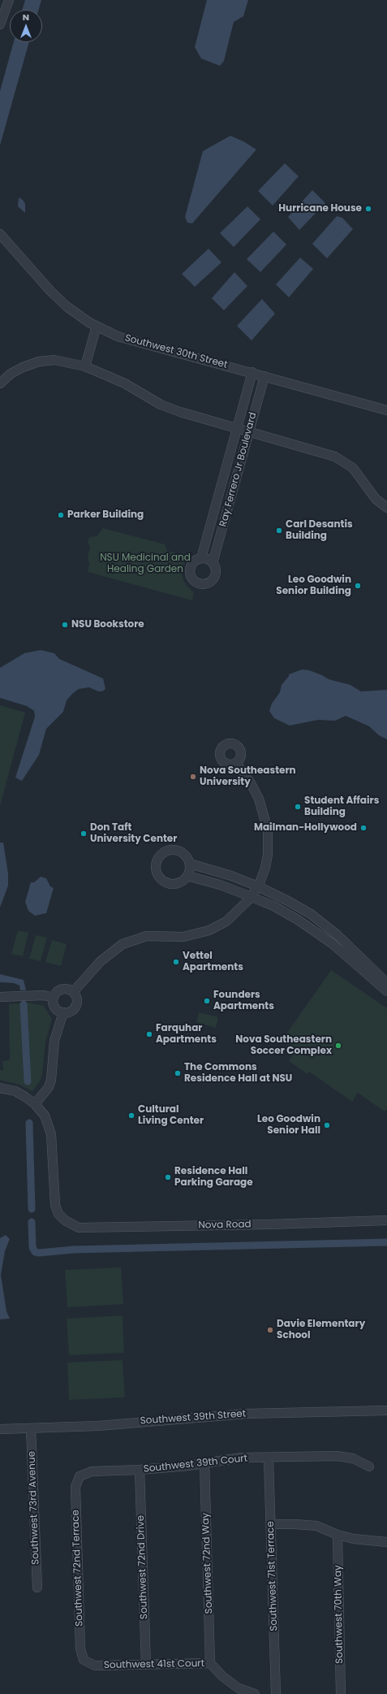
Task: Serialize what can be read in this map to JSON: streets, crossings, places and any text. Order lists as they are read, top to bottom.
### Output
{
  "streets": {
    "street": [
      "Southwest 30th Street",
      "Ray Ferrero Jr Boulevard",
      "Nova Road",
      "Southwest 39th Street",
      "Southwest 39th Court",
      "Southwest 73rd Avenue",
      "Southwest 72nd Way",
      "Southwest 72nd Drive",
      "Southwest 72nd Terrace",
      "Southwest 71st Terrace",
      "Southwest 70th Way",
      "Southwest 41st Court"
    ]
  },
  "crossings": [
    ["Southwest 30th Street", "Ray Ferrero Jr Boulevard"],
    ["Southwest 39th Street", "Southwest 73rd Avenue"],
    ["Southwest 39th Court", "Southwest 72nd Way"],
    ["Southwest 39th Court", "Southwest 72nd Drive"],
    ["Southwest 39th Court", "Southwest 72nd Terrace"],
    ["Southwest 39th Court", "Southwest 71st Terrace"],
    ["Southwest 72nd Way", "Southwest 41st Court"],
    ["Southwest 72nd Drive", "Southwest 41st Court"],
    ["Southwest 72nd Terrace", "Southwest 41st Court"]
  ],
  "parks": ["NSU Medicinal and Healing Garden"],
  "places": [
    "Hurricane House",
    "Parker Building",
    "Carl Desantis Building",
    "Leo Goodwin Senior Building",
    "NSU Bookstore",
    "Nova Southeastern University",
    "Student Affairs Building",
    "Mailman-Hollywood",
    "Don Taft University Center",
    "Vettel Apartments",
    "Founders Apartments",
    "Farquhar Apartments",
    "Nova Southeastern Soccer Complex",
    "The Commons Residence Hall at NSU",
    "Cultural Living Center",
    "Leo Goodwin Senior Hall",
    "Residence Hall Parking Garage",
    "Davie Elementary School"
  ],
  "north": "top"
}
